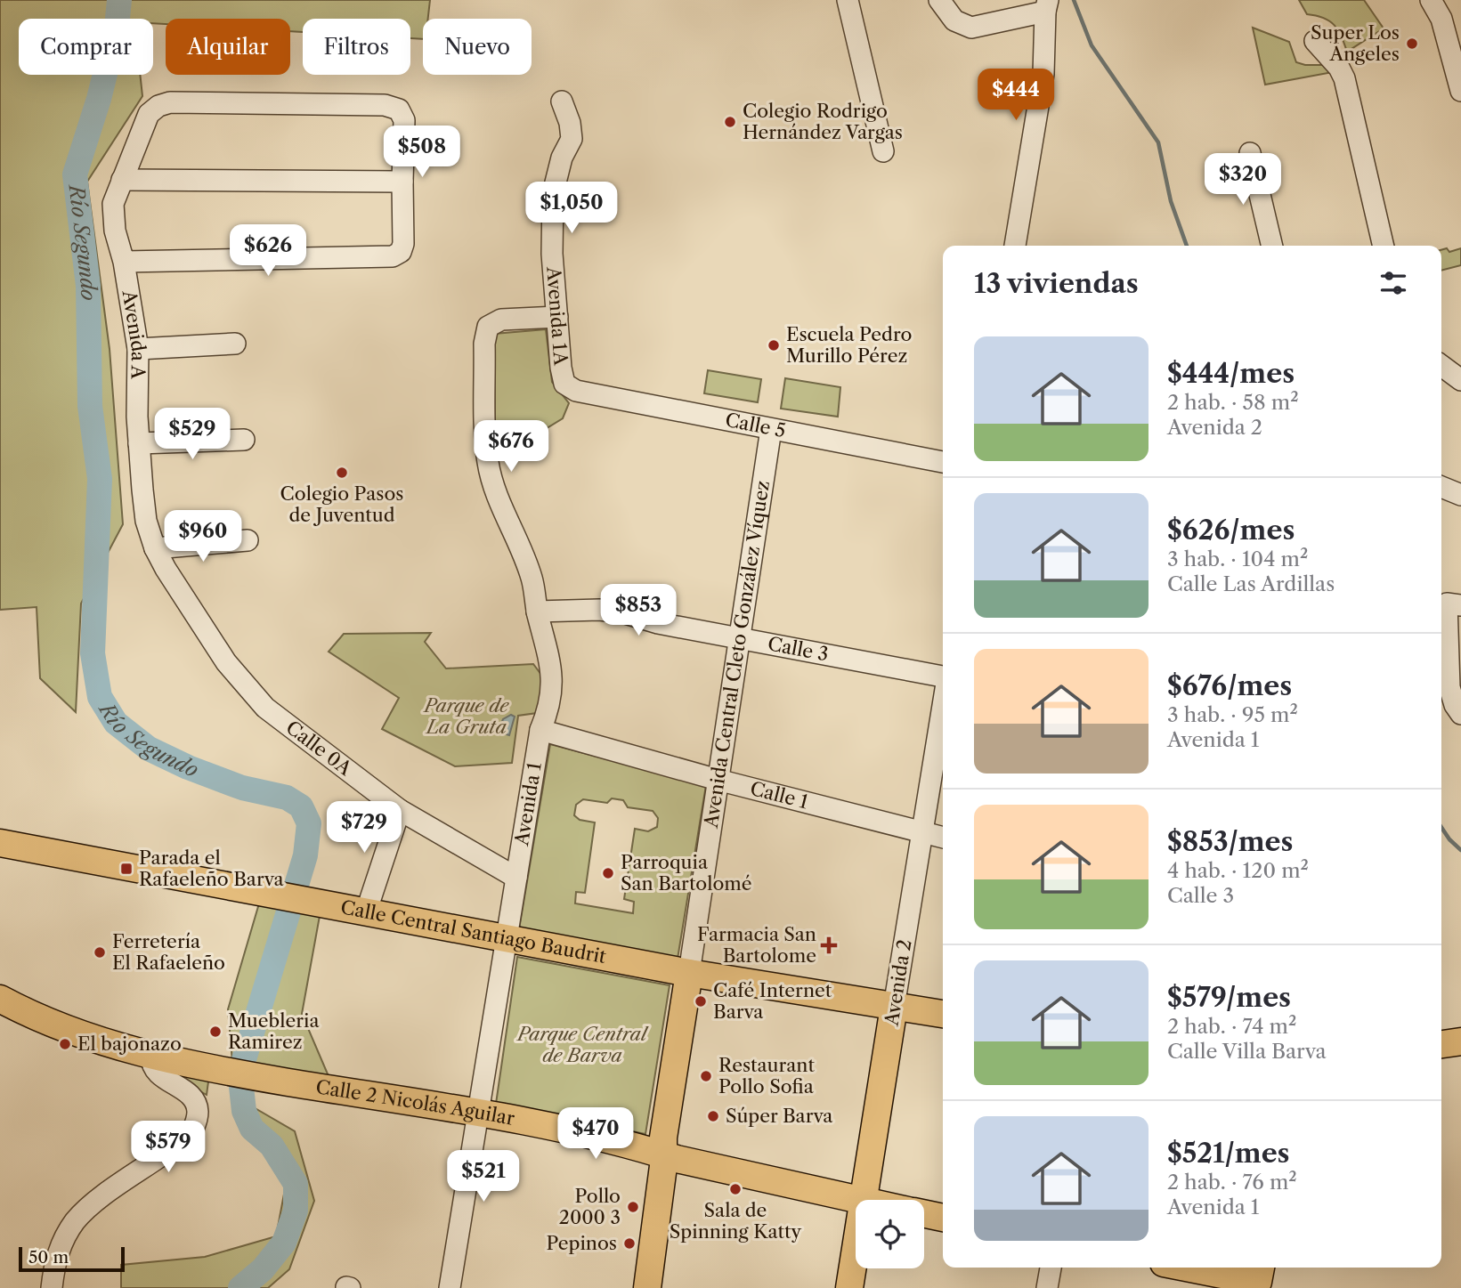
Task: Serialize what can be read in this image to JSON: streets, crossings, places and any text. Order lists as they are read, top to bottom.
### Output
{
  "streets": {
    "main road": [
      "Avenida Central Cleto González Víquez",
      "Calle Central Santiago Baudrit",
      "Avenida 2",
      "Calle 2 Nicolás Aguilar"
    ],
    "street": [
      "Avenida 1A",
      "Avenida A",
      "Calle 5",
      "Calle 3",
      "Calle 0A",
      "Calle 1",
      "Avenida 1"
    ]
  },
  "crossings": [
    ["Avenida 1A", "Calle 5"],
    ["Avenida 1A", "Avenida 1"],
    ["Avenida A", "Calle 0A"],
    ["Calle 5", "Avenida Central Cleto González Víquez"],
    ["Calle 3", "Avenida Central Cleto González Víquez"],
    ["Calle 3", "Avenida 1"],
    ["Avenida Central Cleto González Víquez", "Calle 1"],
    ["Avenida Central Cleto González Víquez", "Calle Central Santiago Baudrit"],
    ["Avenida Central Cleto González Víquez", "Calle 2 Nicolás Aguilar"],
    ["Calle 0A", "Avenida 1"],
    ["Calle 1", "Avenida 1"],
    ["Calle 1", "Avenida 2"],
    ["Avenida 1", "Calle Central Santiago Baudrit"],
    ["Avenida 1", "Calle 2 Nicolás Aguilar"],
    ["Calle Central Santiago Baudrit", "Avenida 2"]
  ],
  "water": ["Río Segundo"],
  "parks": ["Parque de La Gruta", "Parque Central de Barva"],
  "places": {
    "other": [
      "Super Los Angeles",
      "Colegio Rodrigo Hernández Vargas",
      "Escuela Pedro Murillo Pérez",
      "Colegio Pasos de Juventud",
      "Parroquia San Bartolomé",
      "Ferretería El Rafaeleño",
      "Café Internet Barva",
      "Muebleria Ramirez",
      "El bajonazo",
      "Restaurant Pollo Sofia",
      "Súper Barva",
      "Sala de Spinning Katty",
      "Pollo 2000 3",
      "Pepinos"
    ],
    "transit": ["Parada el Rafaeleño Barva"],
    "health": ["Farmacia San Bartolome"]
  },
  "scale_bar": "50 m",
  "page": {
    "chip": [
      "Comprar",
      "Alquilar",
      "Filtros",
      "Nuevo"
    ],
    "price": [
      "$444",
      "$508",
      "$320",
      "$1,050",
      "$626",
      "$529",
      "$676",
      "$960",
      "$853",
      "$729",
      "$470",
      "$579",
      "$521"
    ],
    "heading": "13 viviendas",
    "list": [
      {
        "name": "$444/mes",
        "note": "2 hab. · 58 m² · Avenida 2"
      },
      {
        "name": "$626/mes",
        "note": "3 hab. · 104 m² · Calle Las Ardillas"
      },
      {
        "name": "$676/mes",
        "note": "3 hab. · 95 m² · Avenida 1"
      },
      {
        "name": "$853/mes",
        "note": "4 hab. · 120 m² · Calle 3"
      },
      {
        "name": "$579/mes",
        "note": "2 hab. · 74 m² · Calle Villa Barva"
      },
      {
        "name": "$521/mes",
        "note": "2 hab. · 76 m² · Avenida 1"
      }
    ],
    "scale": "50 m"
  }
}
